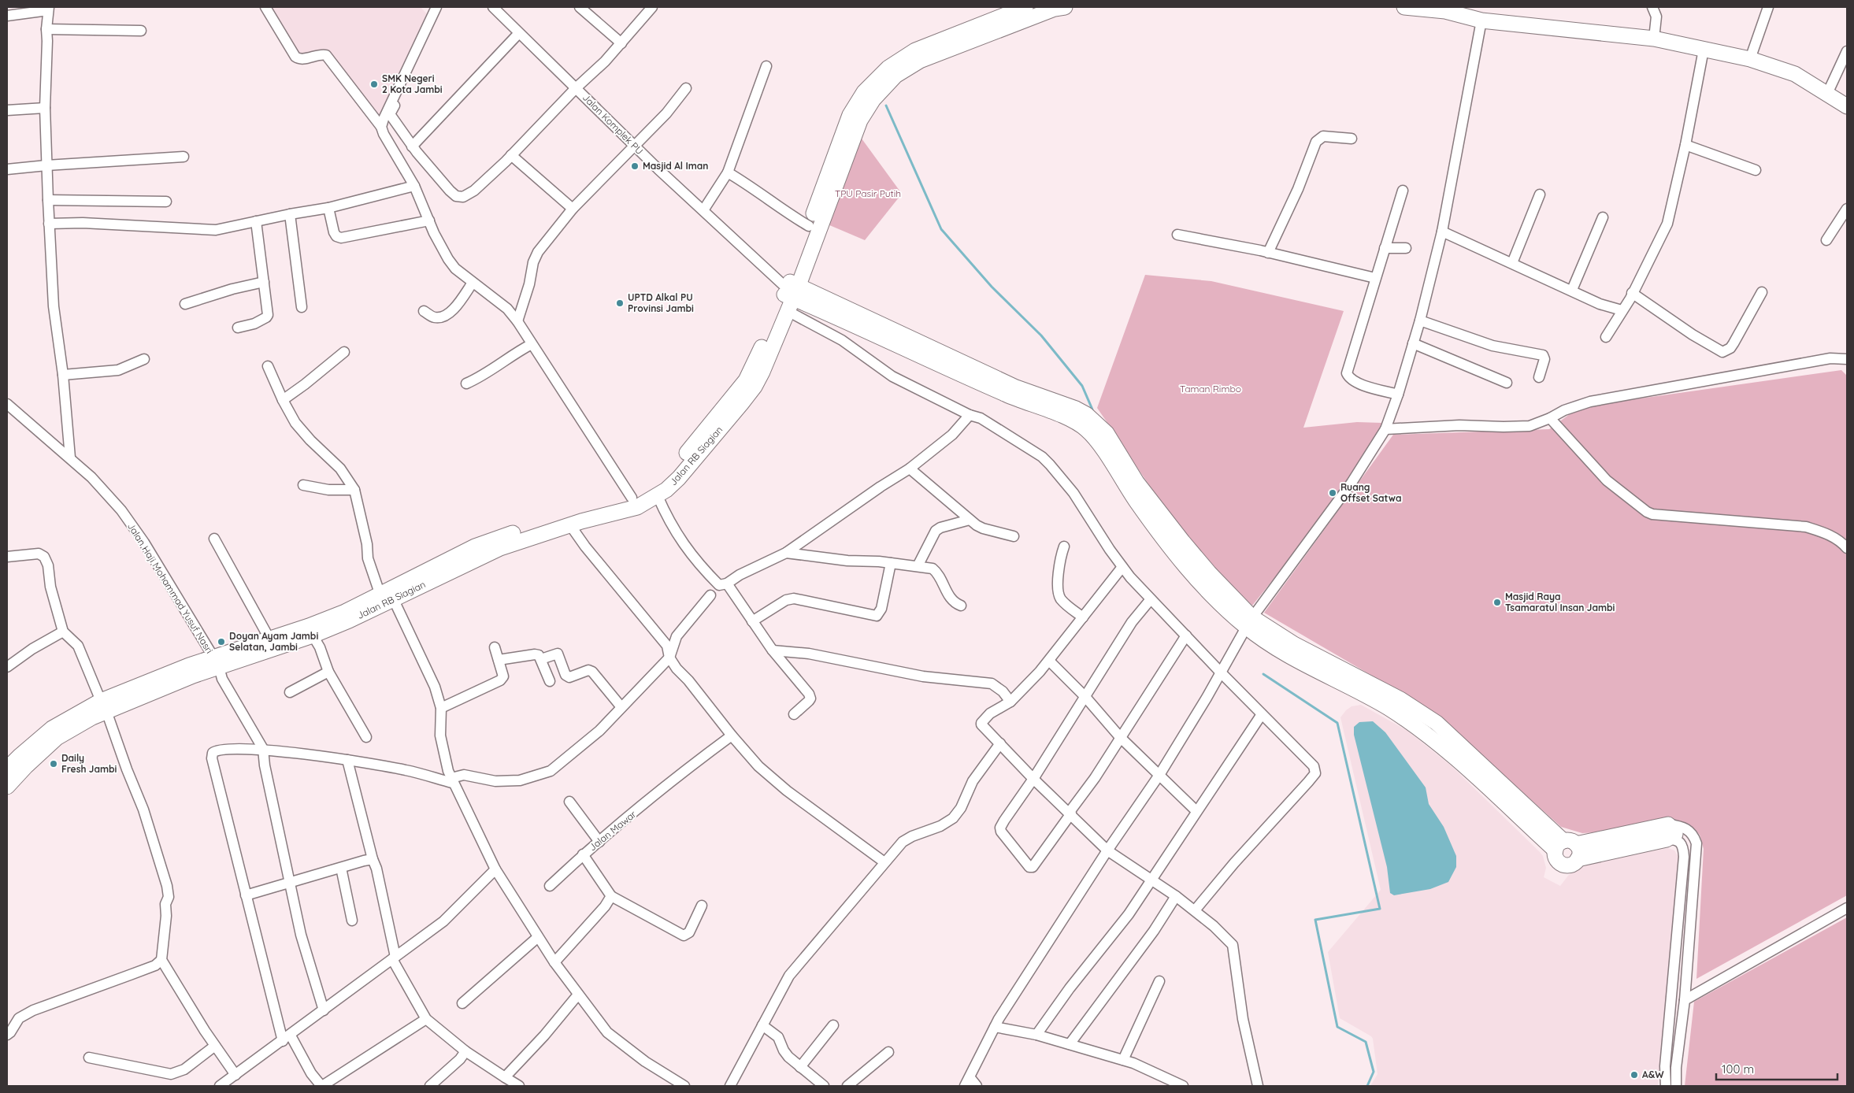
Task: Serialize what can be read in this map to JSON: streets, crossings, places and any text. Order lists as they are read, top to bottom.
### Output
{
  "streets": {
    "highway": ["Jalan RB Siagian"],
    "street": ["Jalan Komplek PU", "Jalan Haji Mohammad Yusuf Nasri", "Jalan Mawar"]
  },
  "crossings": [
    ["Jalan RB Siagian", "Jalan Haji Mohammad Yusuf Nasri"]
  ],
  "parks": ["TPU Pasir Putih", "Taman Rimbo"],
  "places": [
    "SMK Negeri 2 Kota Jambi",
    "Masjid Al Iman",
    "UPTD Alkal PU Provinsi Jambi",
    "Ruang Offset Satwa",
    "Masjid Raya Tsamaratul Insan Jambi",
    "Doyan Ayam Jambi Selatan, Jambi",
    "Daily Fresh Jambi",
    "A&W"
  ],
  "scale_bar": "100 m"
}
